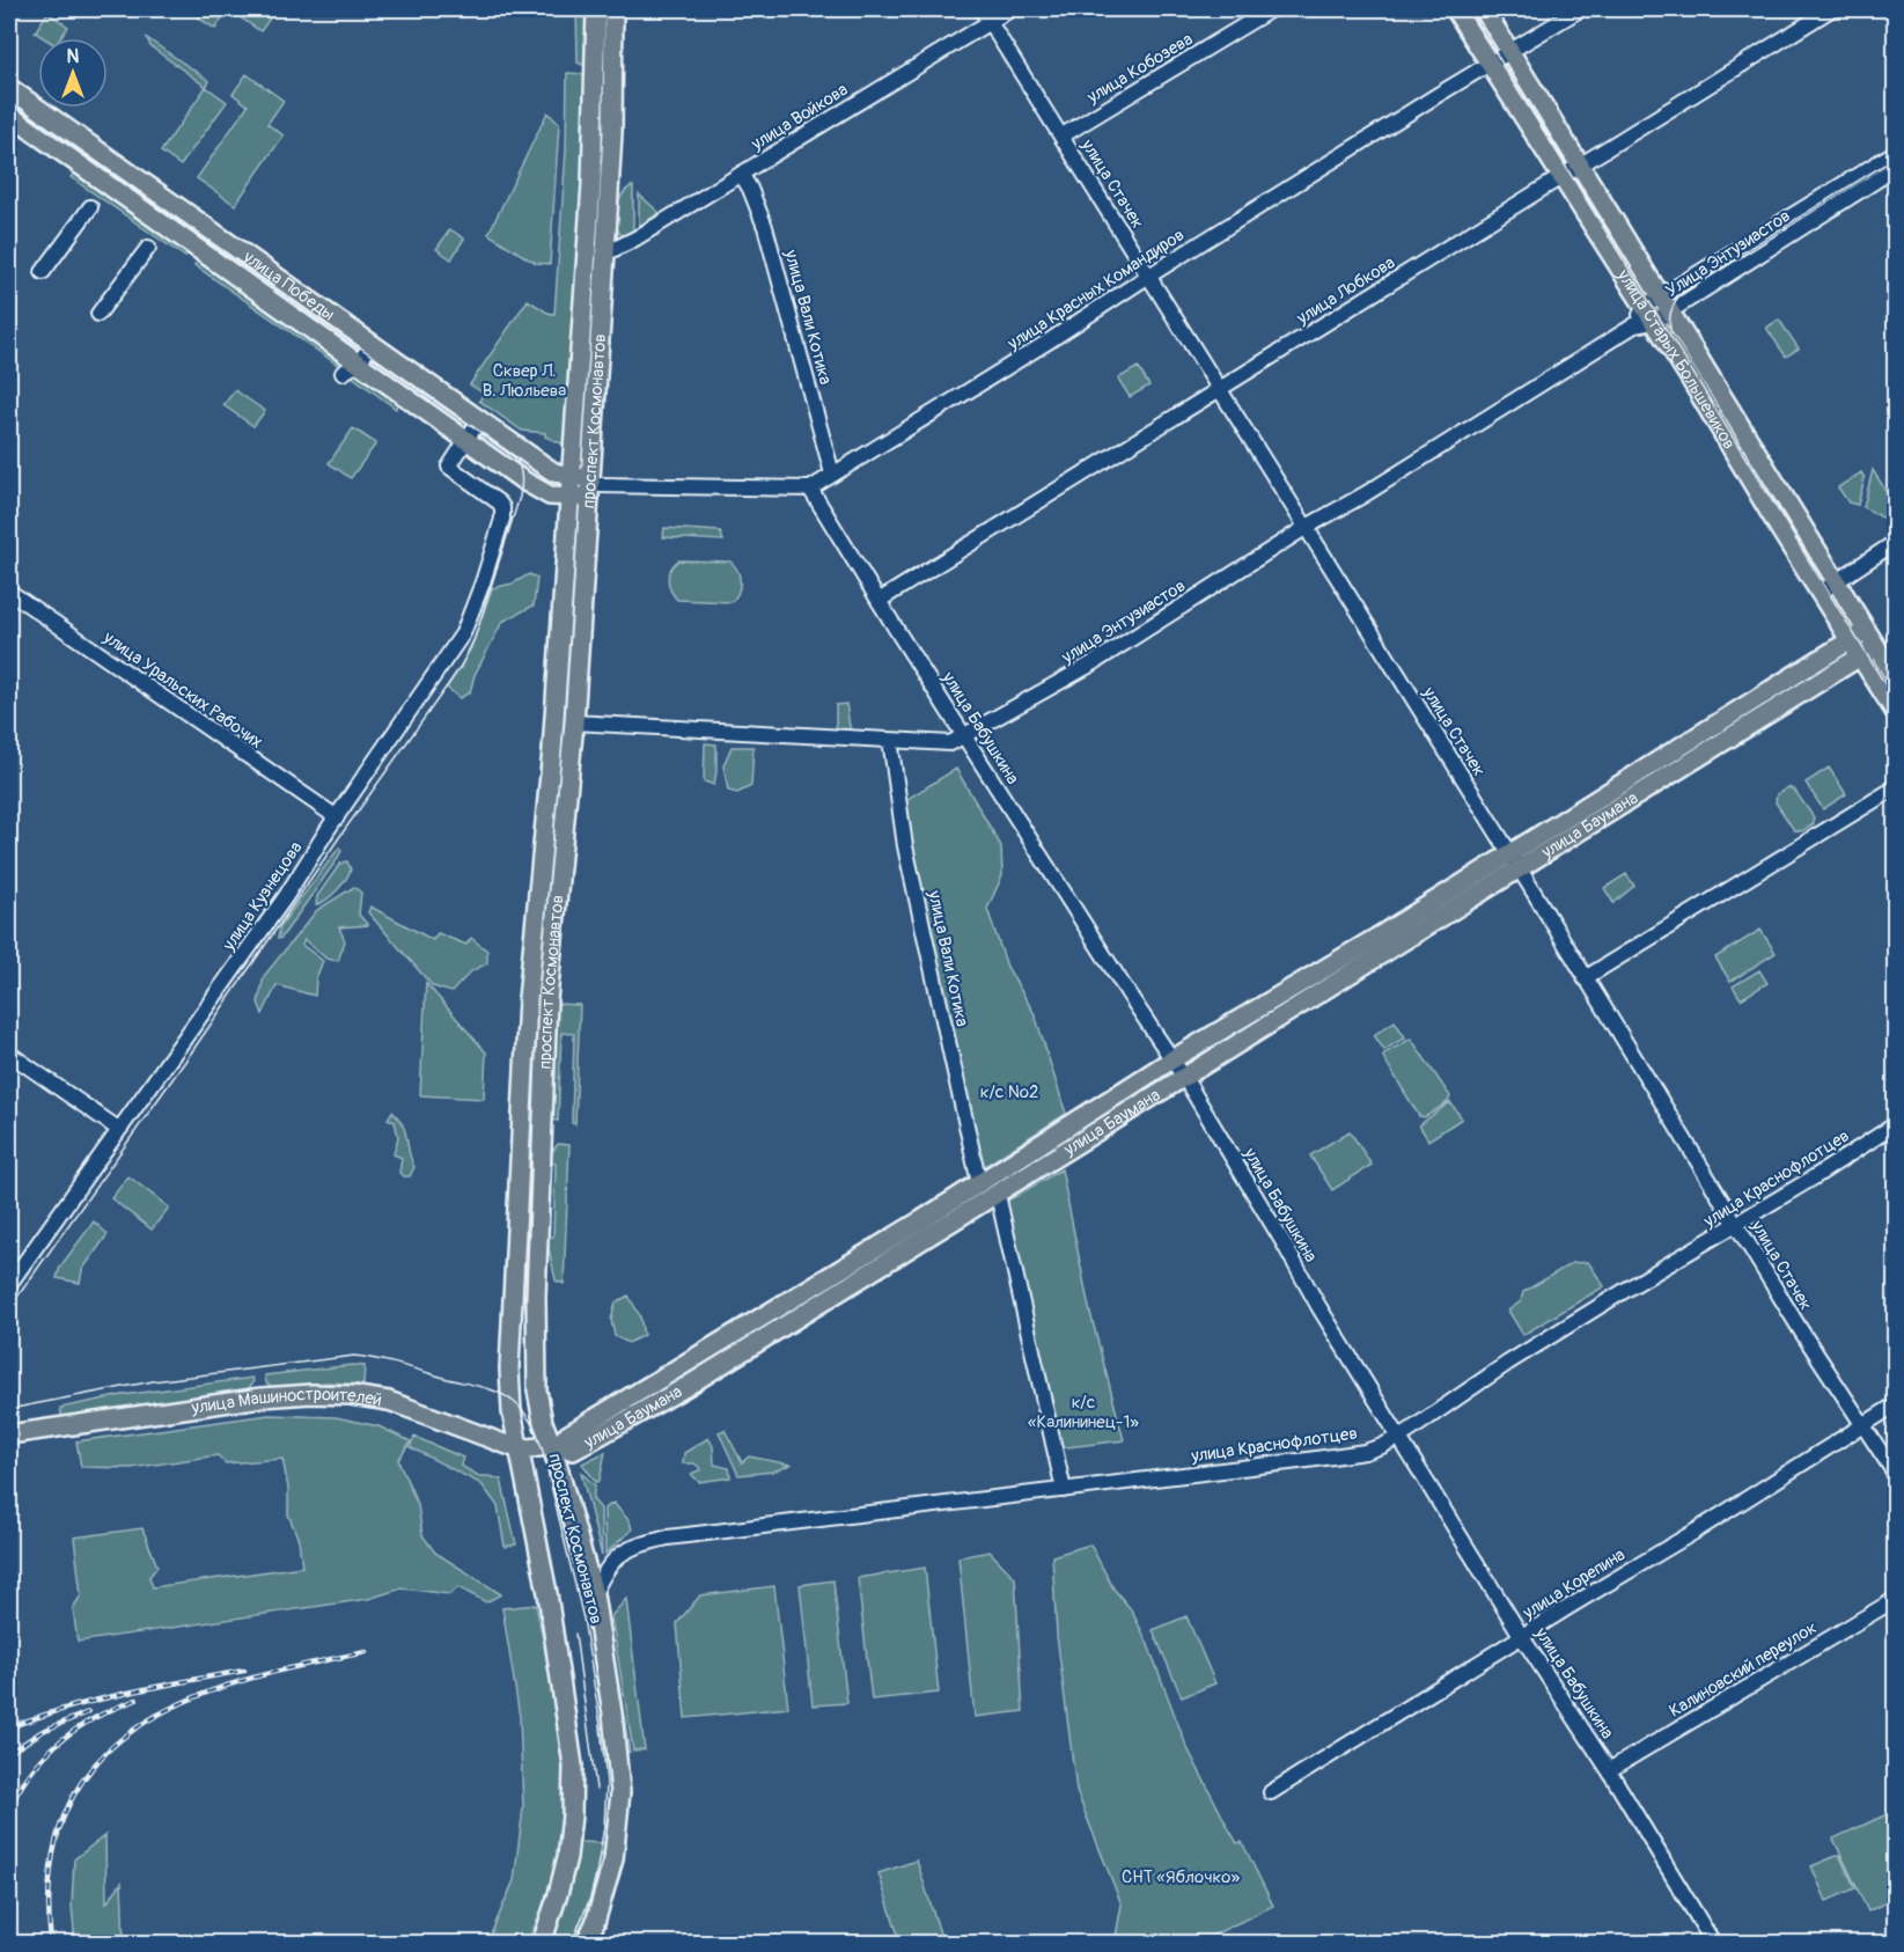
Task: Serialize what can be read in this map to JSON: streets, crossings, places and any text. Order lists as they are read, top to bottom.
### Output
{
  "streets": {
    "main road": [
      "улица Победы",
      "улица Старых Большевиков",
      "проспект Космонавтов",
      "улица Баумана",
      "улица Машиностроителей"
    ],
    "street": [
      "улица Кобозева",
      "улица Войкова",
      "улица Стачек",
      "Улица Энтузиастов",
      "улица Красных Командиров",
      "улица Лобкова",
      "улица Вали Котика",
      "улица Энтузиастов",
      "улица Уральских Рабочих",
      "улица Бабушкина",
      "улица Кузнецова",
      "улица Краснофлотцев",
      "улица Корепина",
      "Калиновский переулок"
    ]
  },
  "crossings": [
    ["улица Кобозева", "улица Стачек"],
    ["улица Войкова", "улица Стачек"],
    ["улица Войкова", "улица Вали Котика"],
    ["улица Войкова", "проспект Космонавтов"],
    ["улица Стачек", "улица Красных Командиров"],
    ["улица Стачек", "улица Лобкова"],
    ["улица Стачек", "улица Энтузиастов"],
    ["улица Стачек", "улица Баумана"],
    ["улица Стачек", "улица Краснофлотцев"],
    ["улица Стачек", "улица Корепина"],
    ["Улица Энтузиастов", "улица Старых Большевиков"],
    ["Улица Энтузиастов", "улица Энтузиастов"],
    ["улица Победы", "проспект Космонавтов"],
    ["улица Победы", "улица Кузнецова"],
    ["улица Красных Командиров", "улица Вали Котика"],
    ["улица Красных Командиров", "улица Старых Большевиков"],
    ["улица Красных Командиров", "улица Бабушкина"],
    ["улица Лобкова", "улица Старых Большевиков"],
    ["улица Лобкова", "улица Бабушкина"],
    ["улица Вали Котика", "улица Энтузиастов"],
    ["улица Вали Котика", "улица Баумана"],
    ["улица Старых Большевиков", "улица Энтузиастов"],
    ["улица Старых Большевиков", "улица Баумана"],
    ["проспект Космонавтов", "улица Энтузиастов"],
    ["проспект Космонавтов", "улица Баумана"],
    ["проспект Космонавтов", "улица Краснофлотцев"],
    ["проспект Космонавтов", "улица Машиностроителей"],
    ["улица Энтузиастов", "улица Бабушкина"],
    ["улица Уральских Рабочих", "улица Кузнецова"],
    ["улица Бабушкина", "улица Баумана"],
    ["улица Бабушкина", "улица Краснофлотцев"],
    ["улица Бабушкина", "улица Корепина"],
    ["улица Бабушкина", "Калиновский переулок"],
    ["улица Баумана", "улица Машиностроителей"]
  ],
  "parks": [
    "Сквер Л. В. Люльева",
    "к/с №2",
    "к/с «Калининец-1»",
    "СНТ «Яблочко»"
  ],
  "north": "top"
}
